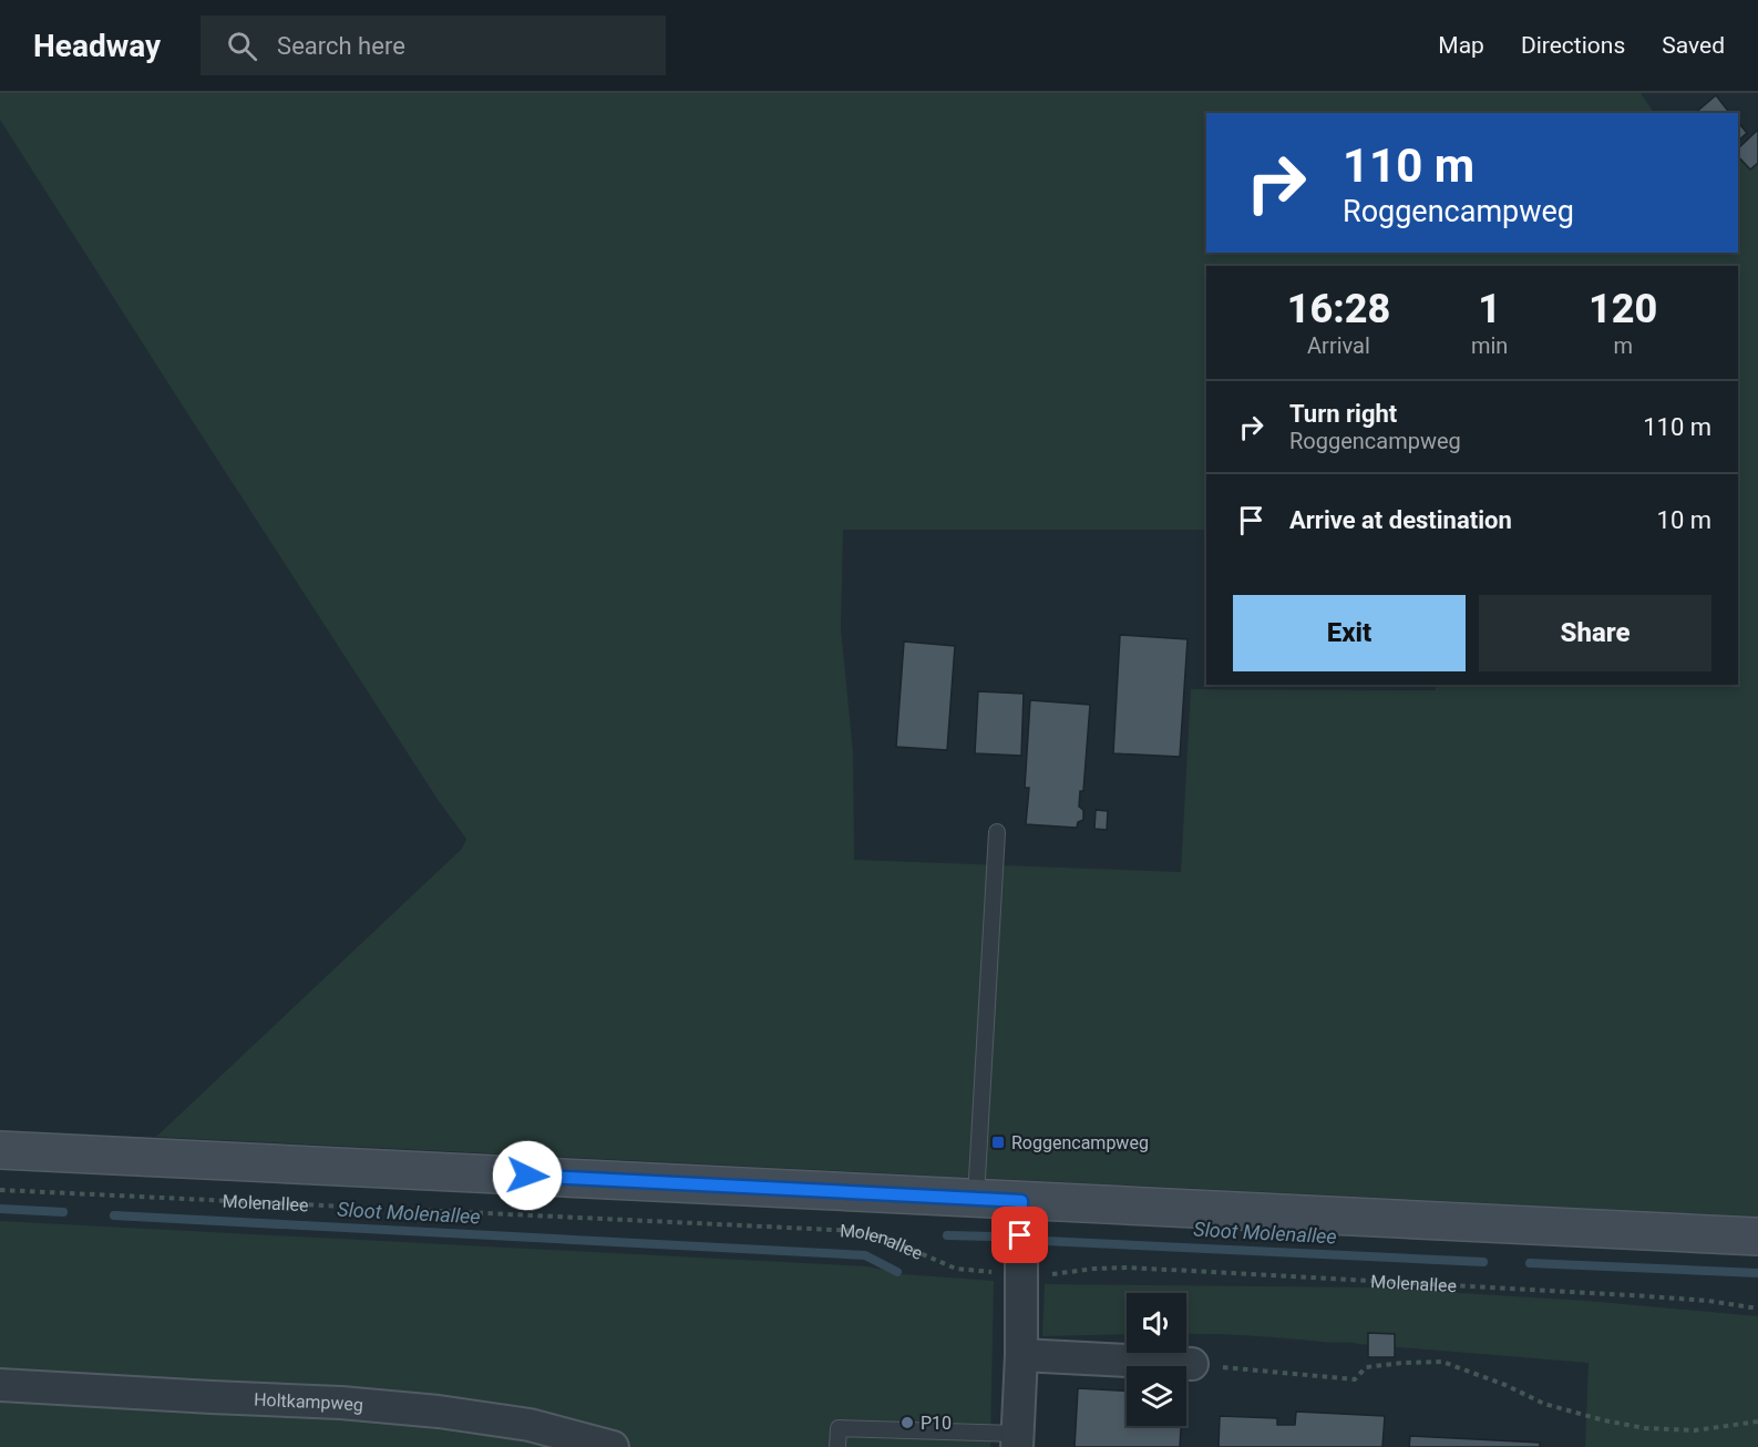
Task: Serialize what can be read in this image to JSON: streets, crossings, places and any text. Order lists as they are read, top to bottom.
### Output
{
  "streets": {
    "street": ["Holtkampweg"],
    "path": ["Molenallee"]
  },
  "water": ["Sloot Molenallee"],
  "places": {
    "transit": ["Roggencampweg"],
    "other": ["P10"]
  },
  "page": {
    "header": "Headway",
    "search": "Search here",
    "nav": ["Map", "Directions", "Saved"],
    "turn": ["110 m", "Roggencampweg"],
    "eta": [
      "16:28",
      "Arrival",
      "1",
      "min",
      "120",
      "m"
    ],
    "list": [
      {
        "name": "Turn right",
        "note": "Roggencampweg",
        "value": "110 m"
      },
      {
        "name": "Arrive at destination",
        "value": "10 m"
      }
    ],
    "buttons": ["Exit", "Share"]
  }
}
